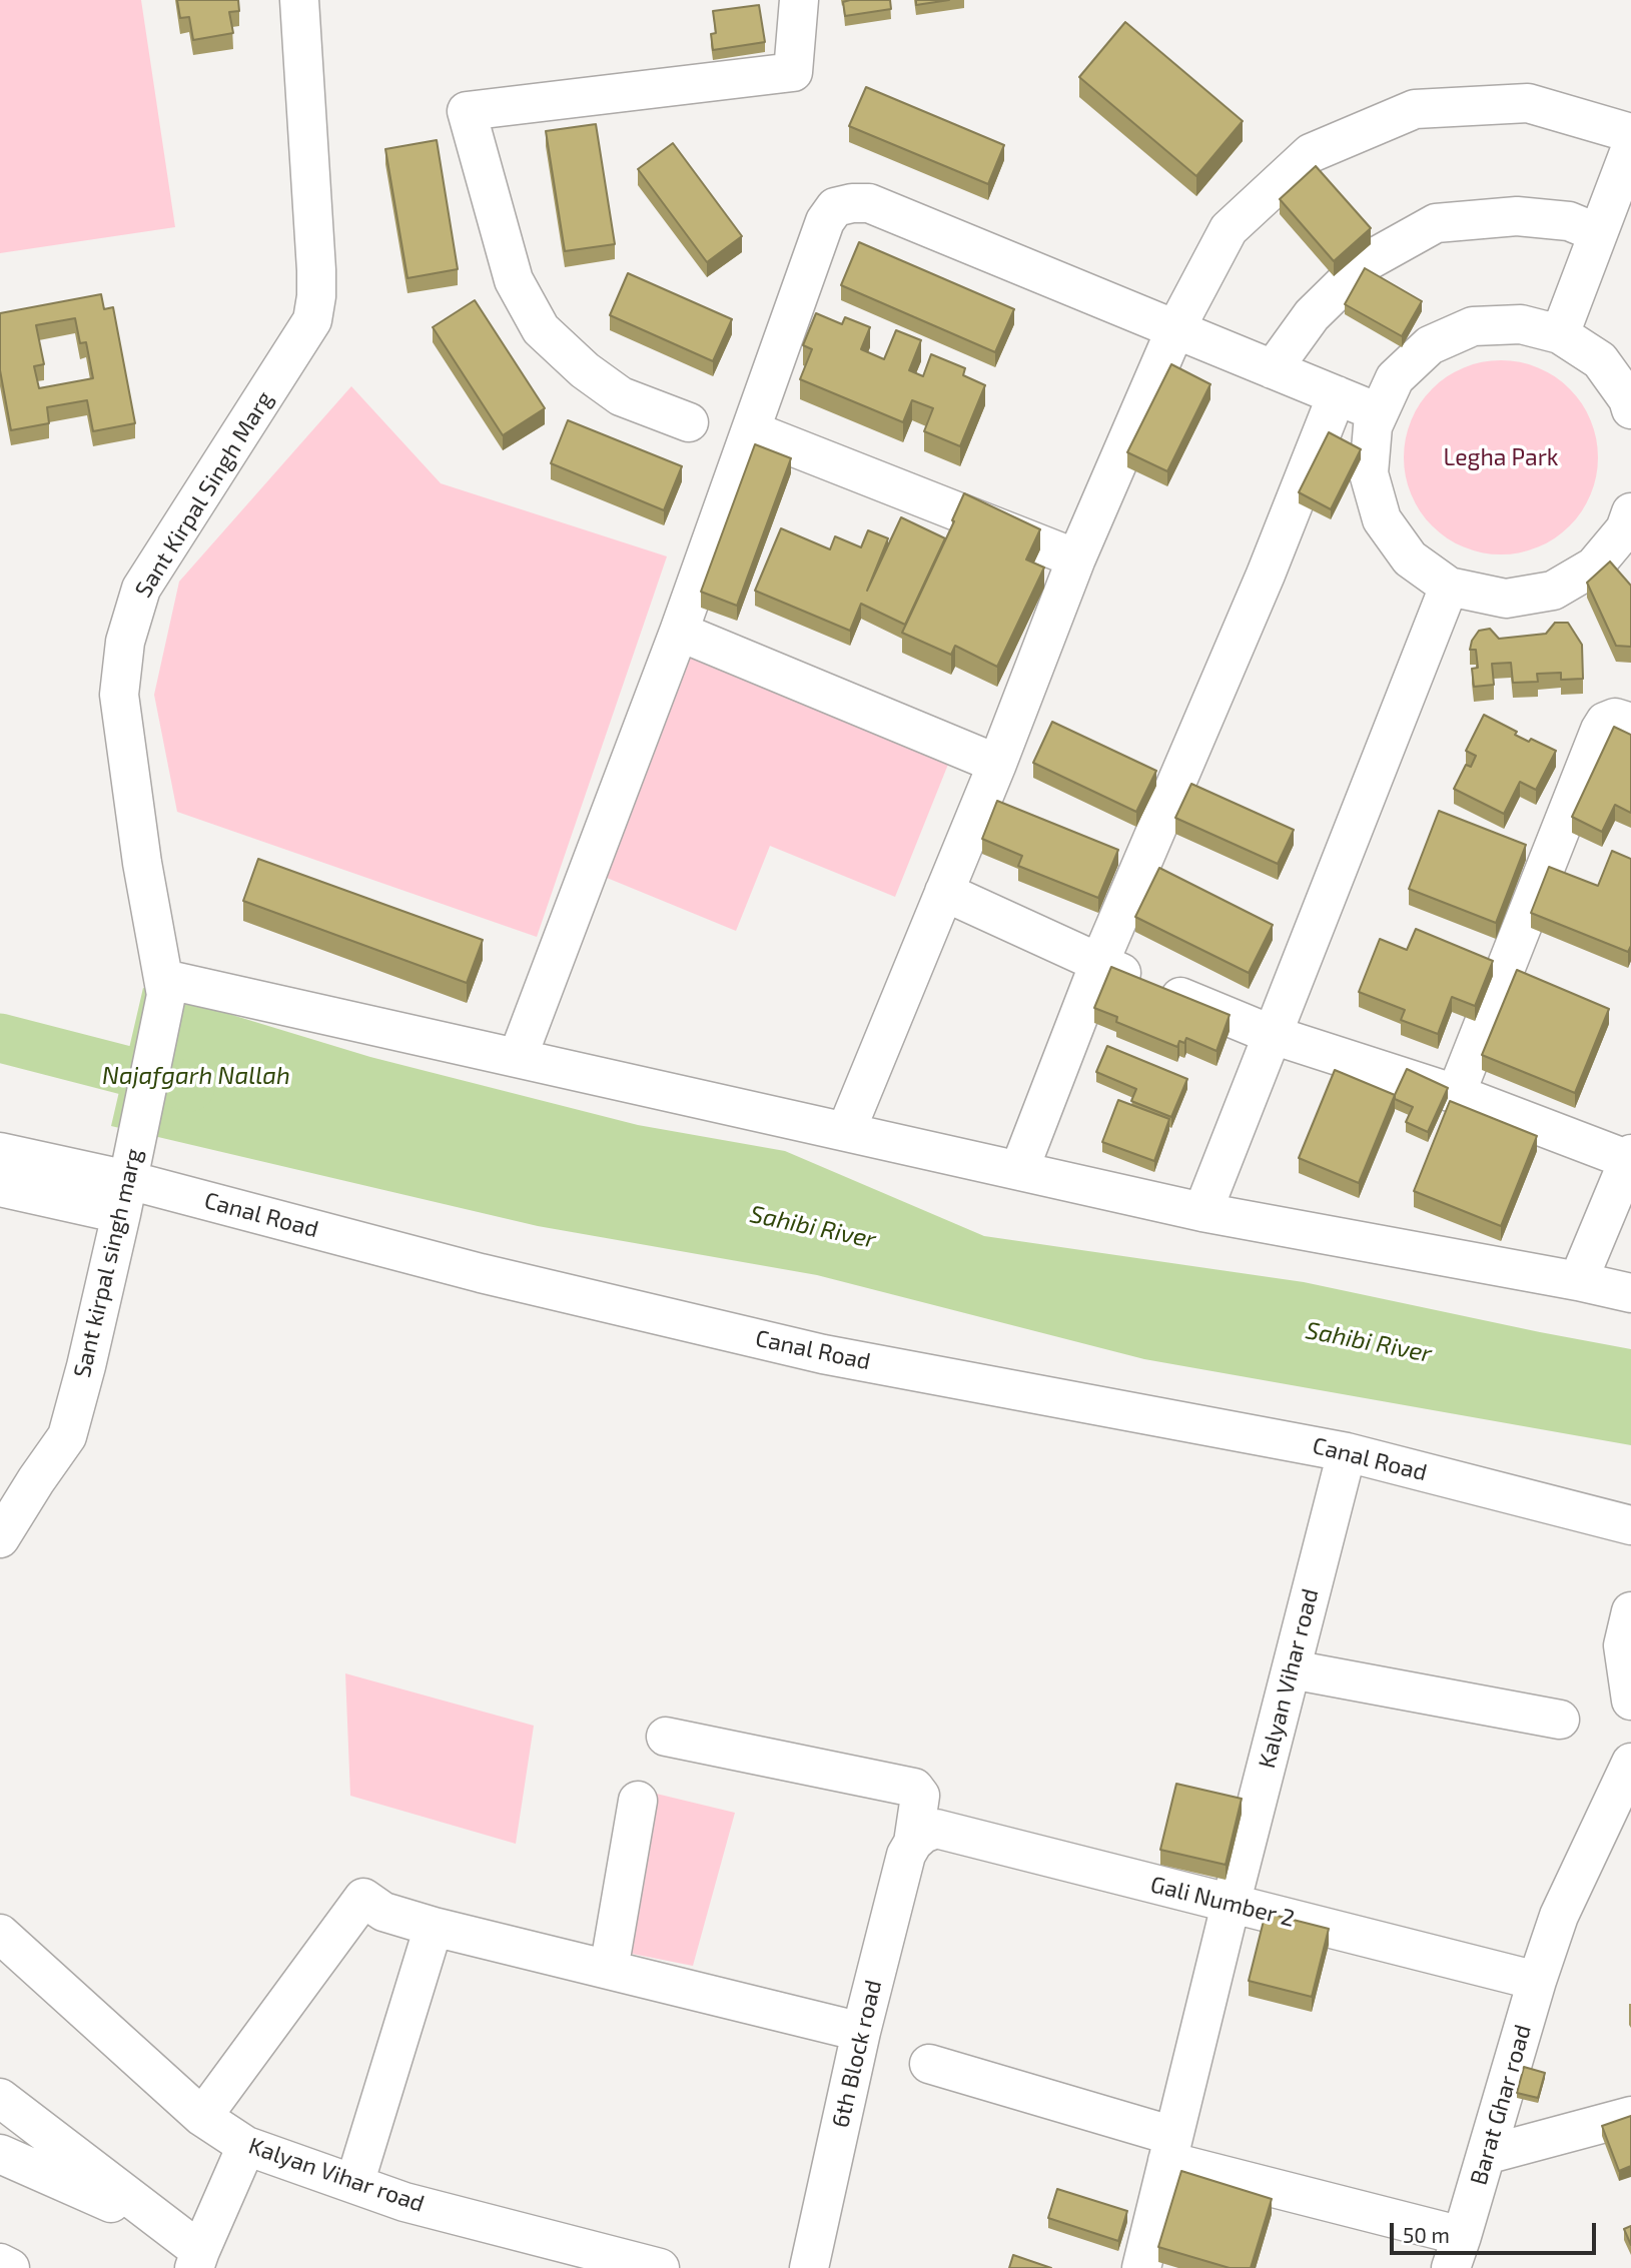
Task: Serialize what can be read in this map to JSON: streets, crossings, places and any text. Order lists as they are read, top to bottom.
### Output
{
  "streets": {
    "street": [
      "Sant Kirpal Singh Marg",
      "Canal Road",
      "Sant kirpal singh marg",
      "Kalyan Vihar road",
      "Gali Number 2",
      "6th Block road",
      "Barat Ghar road"
    ]
  },
  "crossings": [
    ["Sant Kirpal Singh Marg", "Sant kirpal singh marg"],
    ["Canal Road", "Sant kirpal singh marg"],
    ["Canal Road", "Kalyan Vihar road"],
    ["Kalyan Vihar road", "Gali Number 2"],
    ["Gali Number 2", "6th Block road"],
    ["Gali Number 2", "Barat Ghar road"]
  ],
  "water": ["Najafgarh Nallah", "Sahibi River"],
  "parks": ["Legha Park"],
  "scale_bar": "50 m"
}
